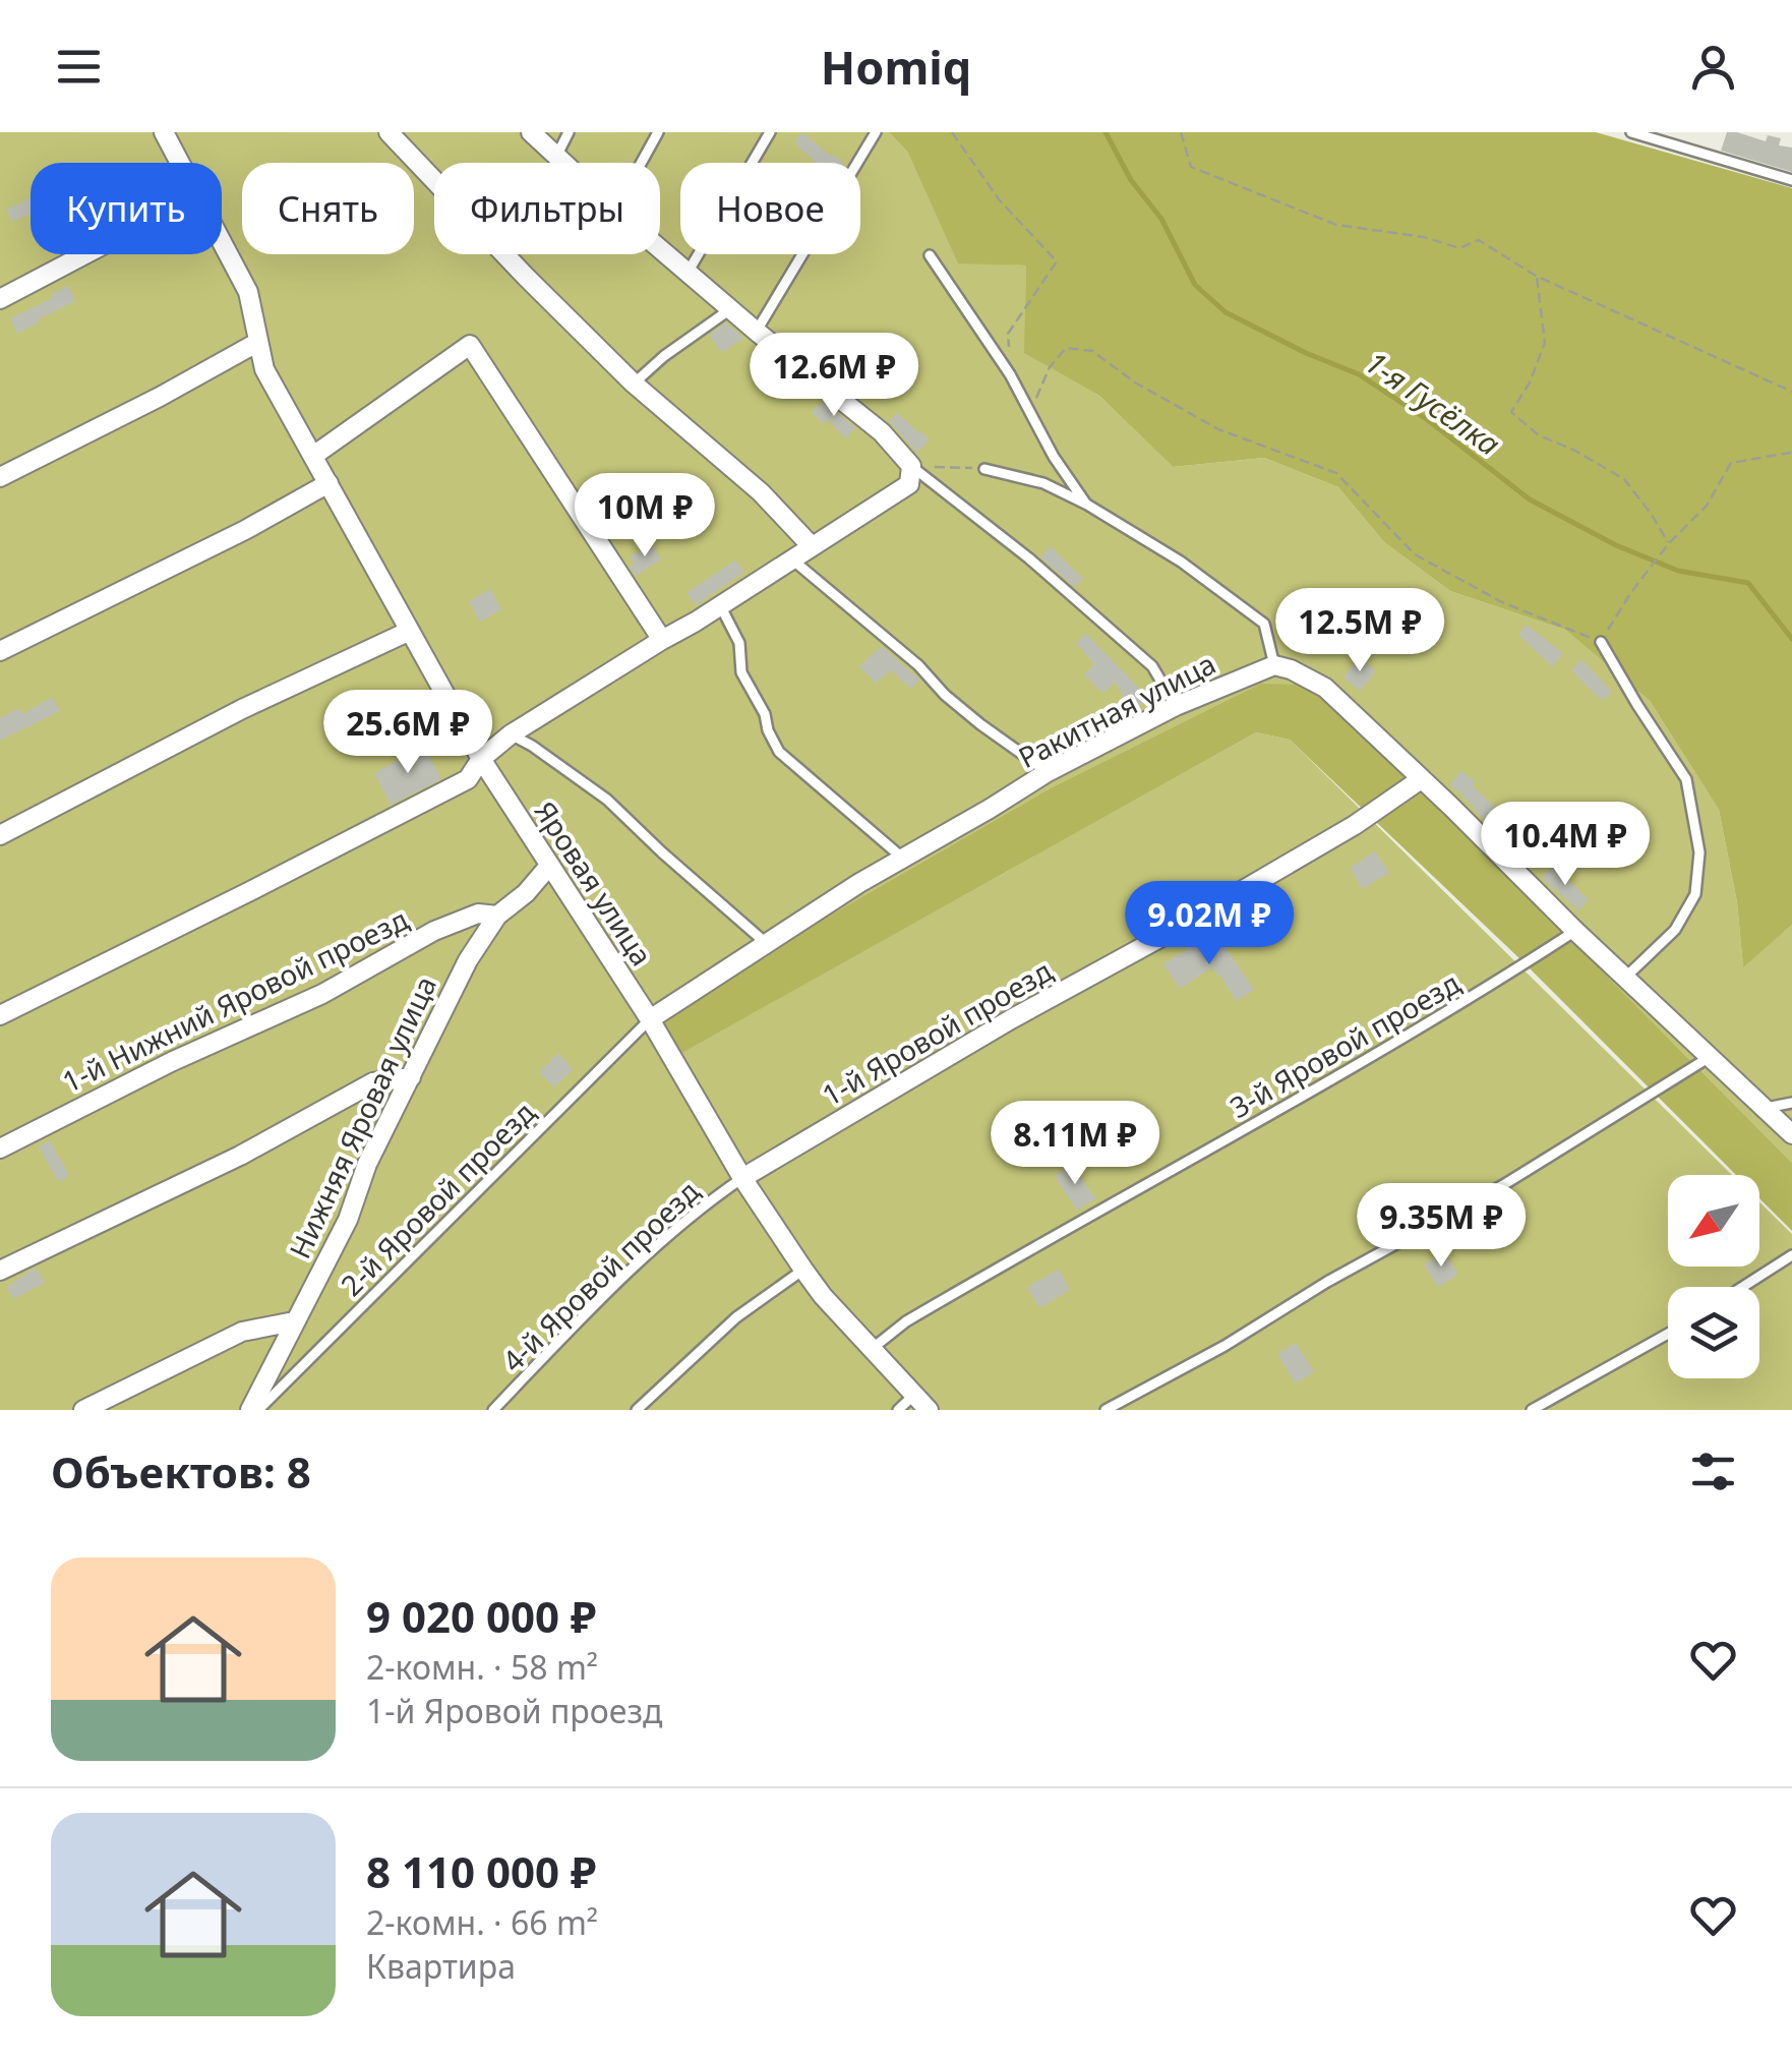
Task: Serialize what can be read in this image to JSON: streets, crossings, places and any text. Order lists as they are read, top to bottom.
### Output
{
  "streets": {
    "street": [
      "Ракитная улица",
      "Яровая улица",
      "1-й Нижний Яровой проезд",
      "1-й Яровой проезд",
      "Нижняя Яровая улица"
    ],
    "lane": ["3-й Яровой проезд", "2-й Яровой проезд", "4-й Яровой проезд"]
  },
  "crossings": [
    ["Ракитная улица", "Яровая улица"],
    ["Ракитная улица", "2-й Яровой проезд"],
    ["Яровая улица", "1-й Яровой проезд"],
    ["Яровая улица", "3-й Яровой проезд"],
    ["Яровая улица", "Нижняя Яровая улица"],
    ["Яровая улица", "2-й Яровой проезд"],
    ["Яровая улица", "4-й Яровой проезд"],
    ["1-й Нижний Яровой проезд", "Нижняя Яровая улица"],
    ["1-й Яровой проезд", "4-й Яровой проезд"]
  ],
  "water": ["1-я Гусёлка"],
  "north": "bottom left",
  "page": {
    "header": "Homiq",
    "chip": [
      "Купить",
      "Снять",
      "Фильтры",
      "Новое"
    ],
    "price": [
      "12.6M ₽",
      "10M ₽",
      "12.5M ₽",
      "25.6M ₽",
      "10.4M ₽",
      "9.02M ₽",
      "8.11M ₽",
      "9.35M ₽"
    ],
    "heading": "Объектов: 8",
    "list": [
      {
        "name": "9 020 000 ₽",
        "note": "2-комн. · 58 m² · 1-й Яровой проезд"
      },
      {
        "name": "8 110 000 ₽",
        "note": "2-комн. · 66 m² · Квартира"
      }
    ]
  }
}
